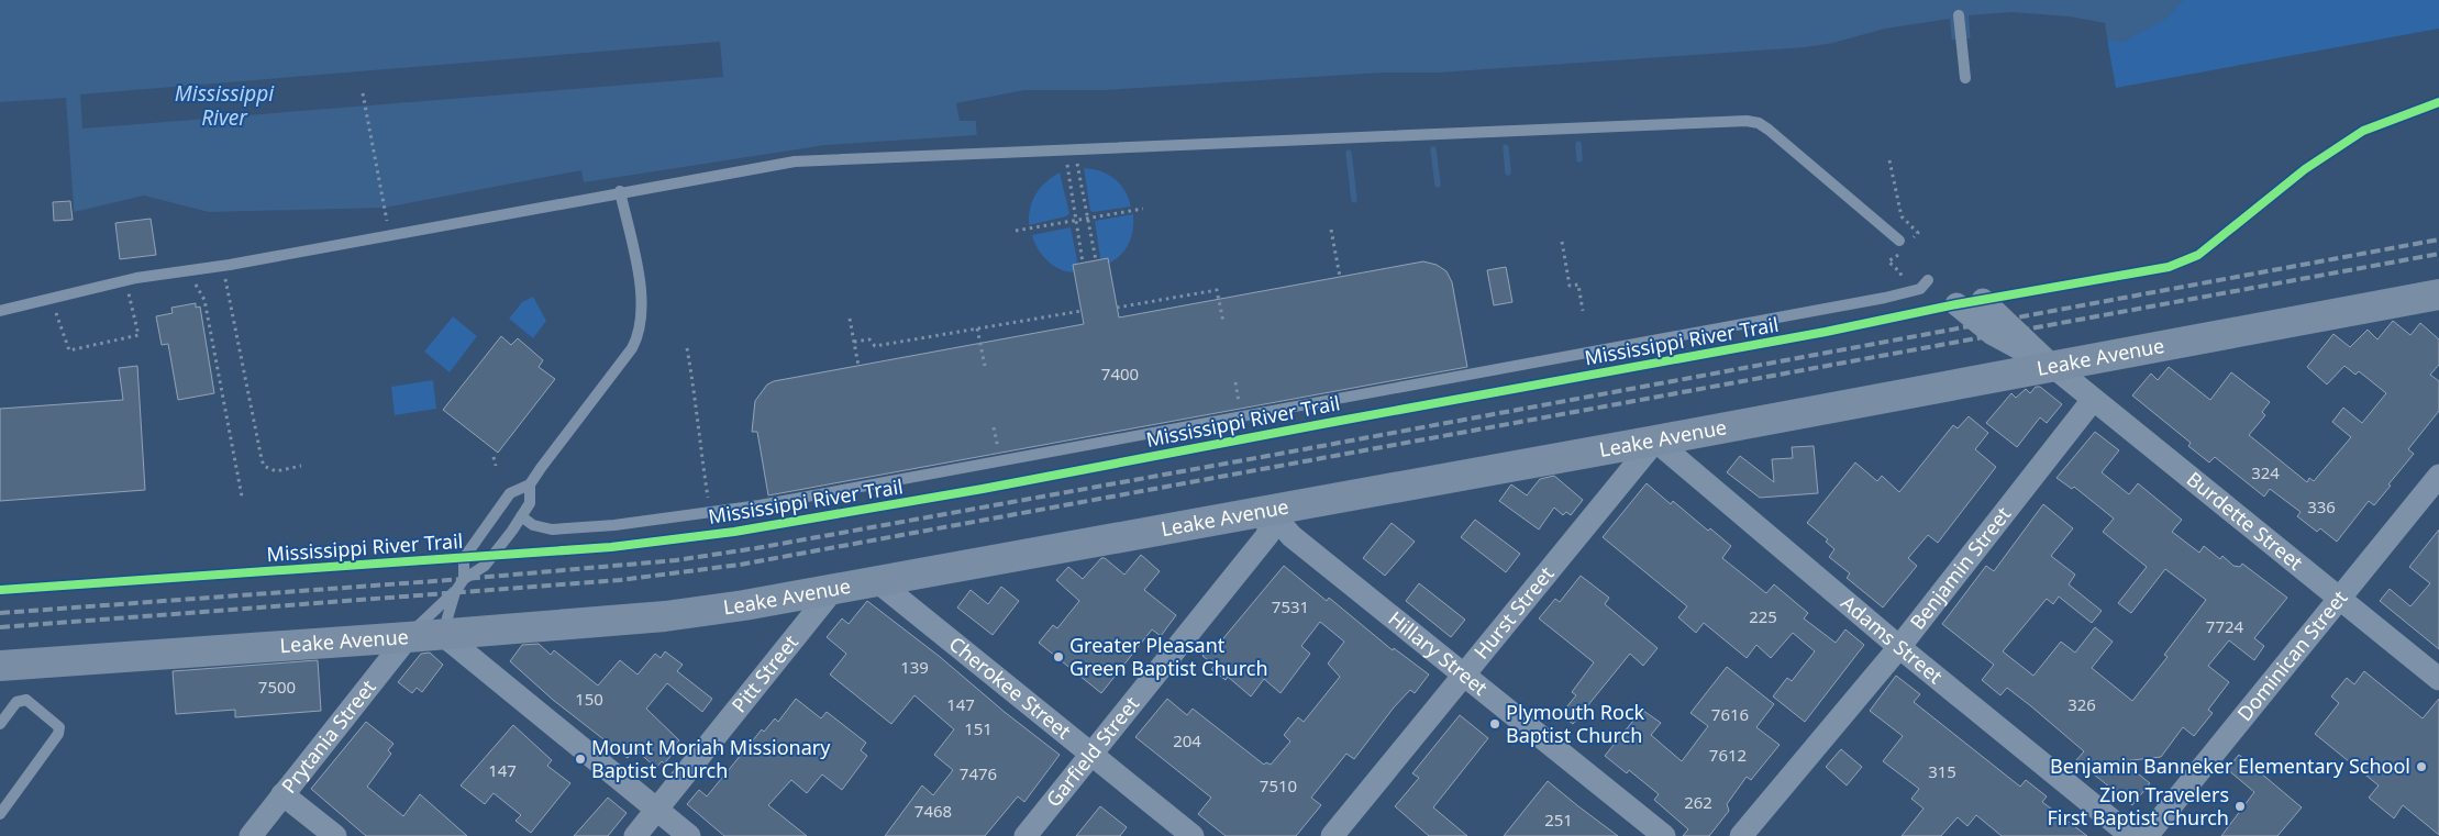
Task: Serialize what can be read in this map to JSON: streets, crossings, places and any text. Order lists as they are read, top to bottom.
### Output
{
  "streets": {
    "street": [
      "Leake Avenue",
      "Burdette Street",
      "Benjamin Street",
      "Hurst Street",
      "Adams Street",
      "Hillary Street",
      "Dominican Street",
      "Pitt Street",
      "Cherokee Street",
      "Prytania Street",
      "Garfield Street"
    ],
    "cycle path": ["Mississippi River Trail"]
  },
  "crossings": [
    ["Leake Avenue", "Burdette Street"],
    ["Leake Avenue", "Hurst Street"],
    ["Leake Avenue", "Adams Street"],
    ["Leake Avenue", "Hillary Street"],
    ["Leake Avenue", "Pitt Street"],
    ["Leake Avenue", "Cherokee Street"],
    ["Leake Avenue", "Prytania Street"],
    ["Leake Avenue", "Garfield Street"],
    ["Burdette Street", "Benjamin Street"],
    ["Burdette Street", "Dominican Street"],
    ["Benjamin Street", "Adams Street"],
    ["Hurst Street", "Adams Street"],
    ["Hurst Street", "Hillary Street"],
    ["Hillary Street", "Garfield Street"],
    ["Cherokee Street", "Garfield Street"]
  ],
  "water": ["Mississippi River"],
  "places": [
    "Greater Pleasant Green Baptist Church",
    "Plymouth Rock Baptist Church",
    "Mount Moriah Missionary Baptist Church",
    "Benjamin Banneker Elementary School",
    "Zion Travelers First Baptist Church"
  ],
  "house_numbers": [
    "7400",
    "324",
    "336",
    "7531",
    "225",
    "7724",
    "139",
    "7500",
    "150",
    "147",
    "326",
    "7616",
    "151",
    "204",
    "7612",
    "147",
    "315",
    "7476",
    "7510",
    "262",
    "7468",
    "251"
  ]
}
